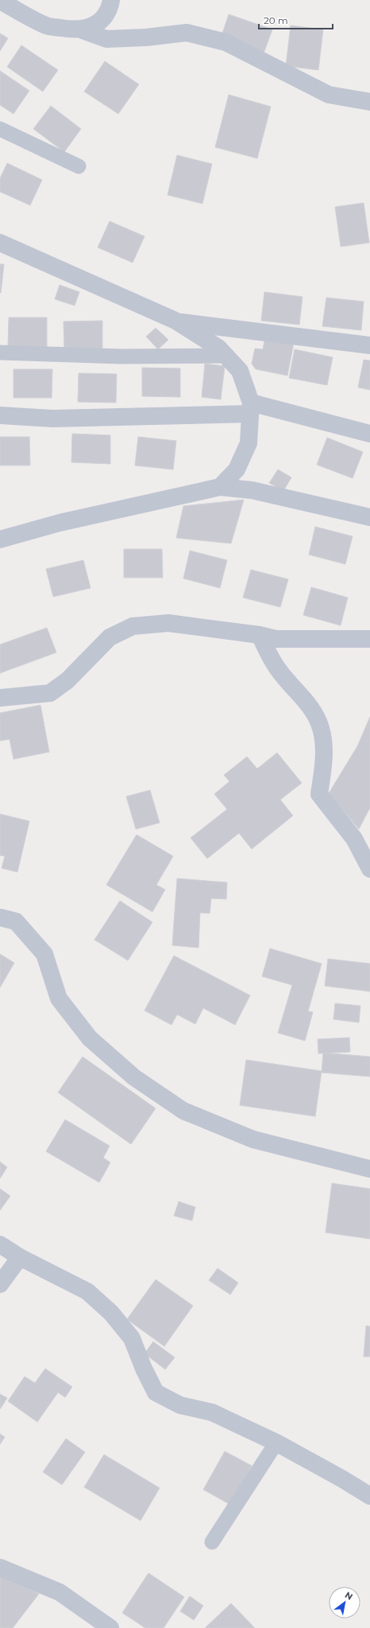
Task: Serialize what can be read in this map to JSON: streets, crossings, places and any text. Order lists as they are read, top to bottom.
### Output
{
  "scale_bar": "20 m",
  "north": "top right"
}
